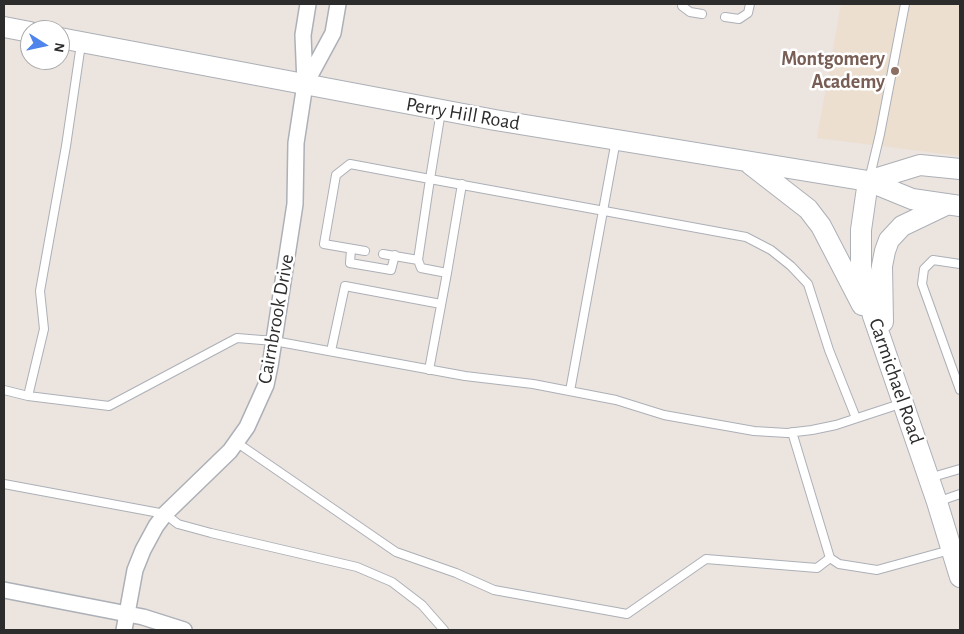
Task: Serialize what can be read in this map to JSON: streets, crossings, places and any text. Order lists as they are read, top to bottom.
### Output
{
  "streets": {
    "main road": ["Perry Hill Road", "Carmichael Road"],
    "street": ["Cairnbrook Drive"]
  },
  "crossings": [
    ["Perry Hill Road", "Cairnbrook Drive"],
    ["Perry Hill Road", "Carmichael Road"]
  ],
  "places": ["Montgomery Academy"],
  "north": "right"
}
